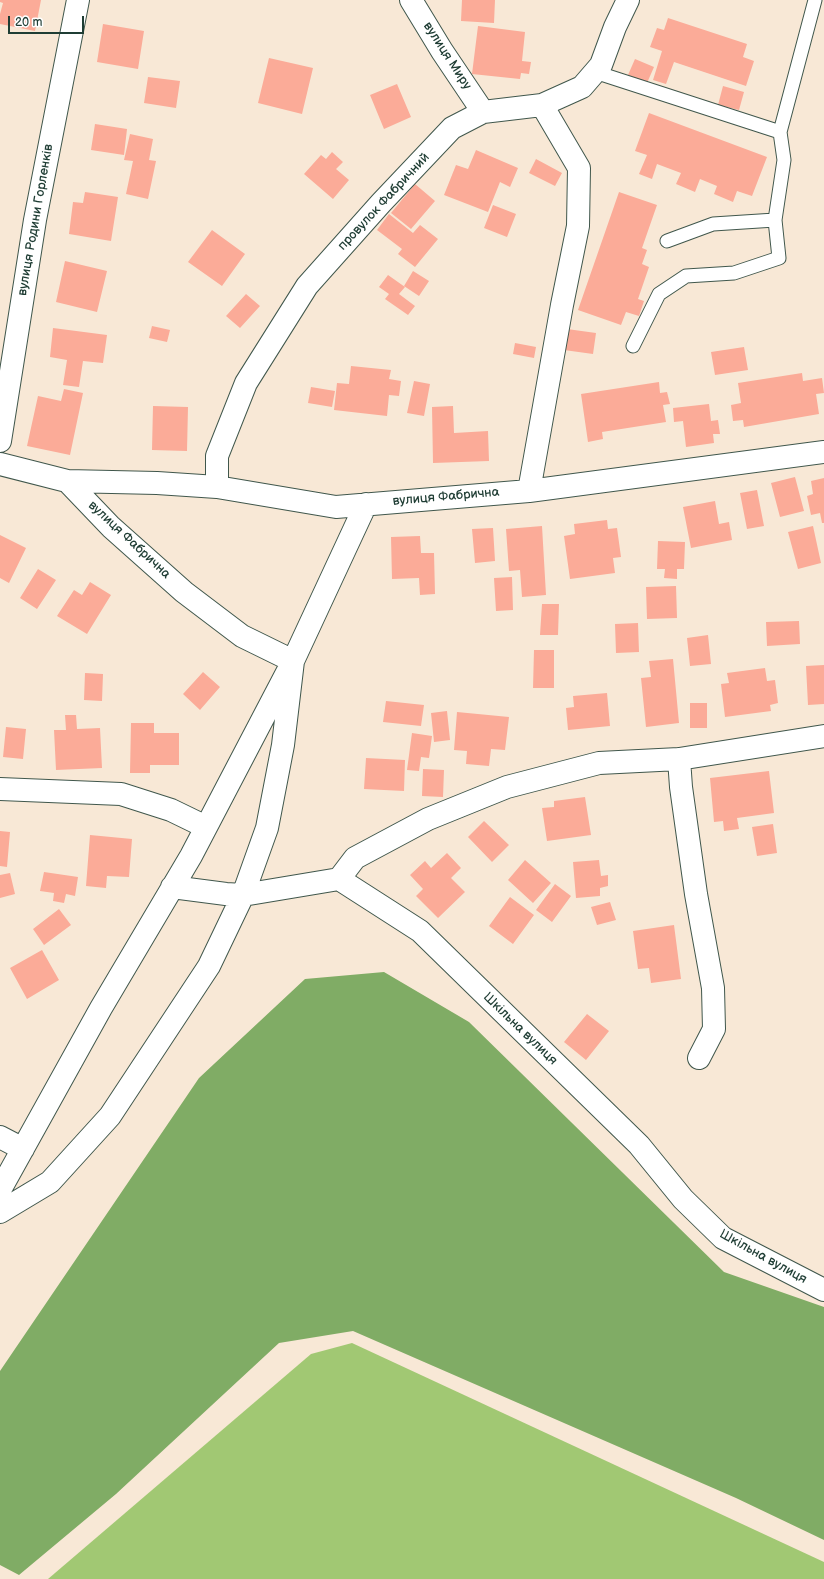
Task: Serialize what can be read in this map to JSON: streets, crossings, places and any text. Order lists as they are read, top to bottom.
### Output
{
  "streets": {
    "street": [
      "вулиця Миру",
      "провулок Фабричний",
      "вулиця Родини Горленків",
      "вулиця Фабрична",
      "Шкільна вулиця"
    ]
  },
  "crossings": [
    ["вулиця Миру", "провулок Фабричний"],
    ["провулок Фабричний", "вулиця Фабрична"]
  ],
  "scale_bar": "20 m"
}
